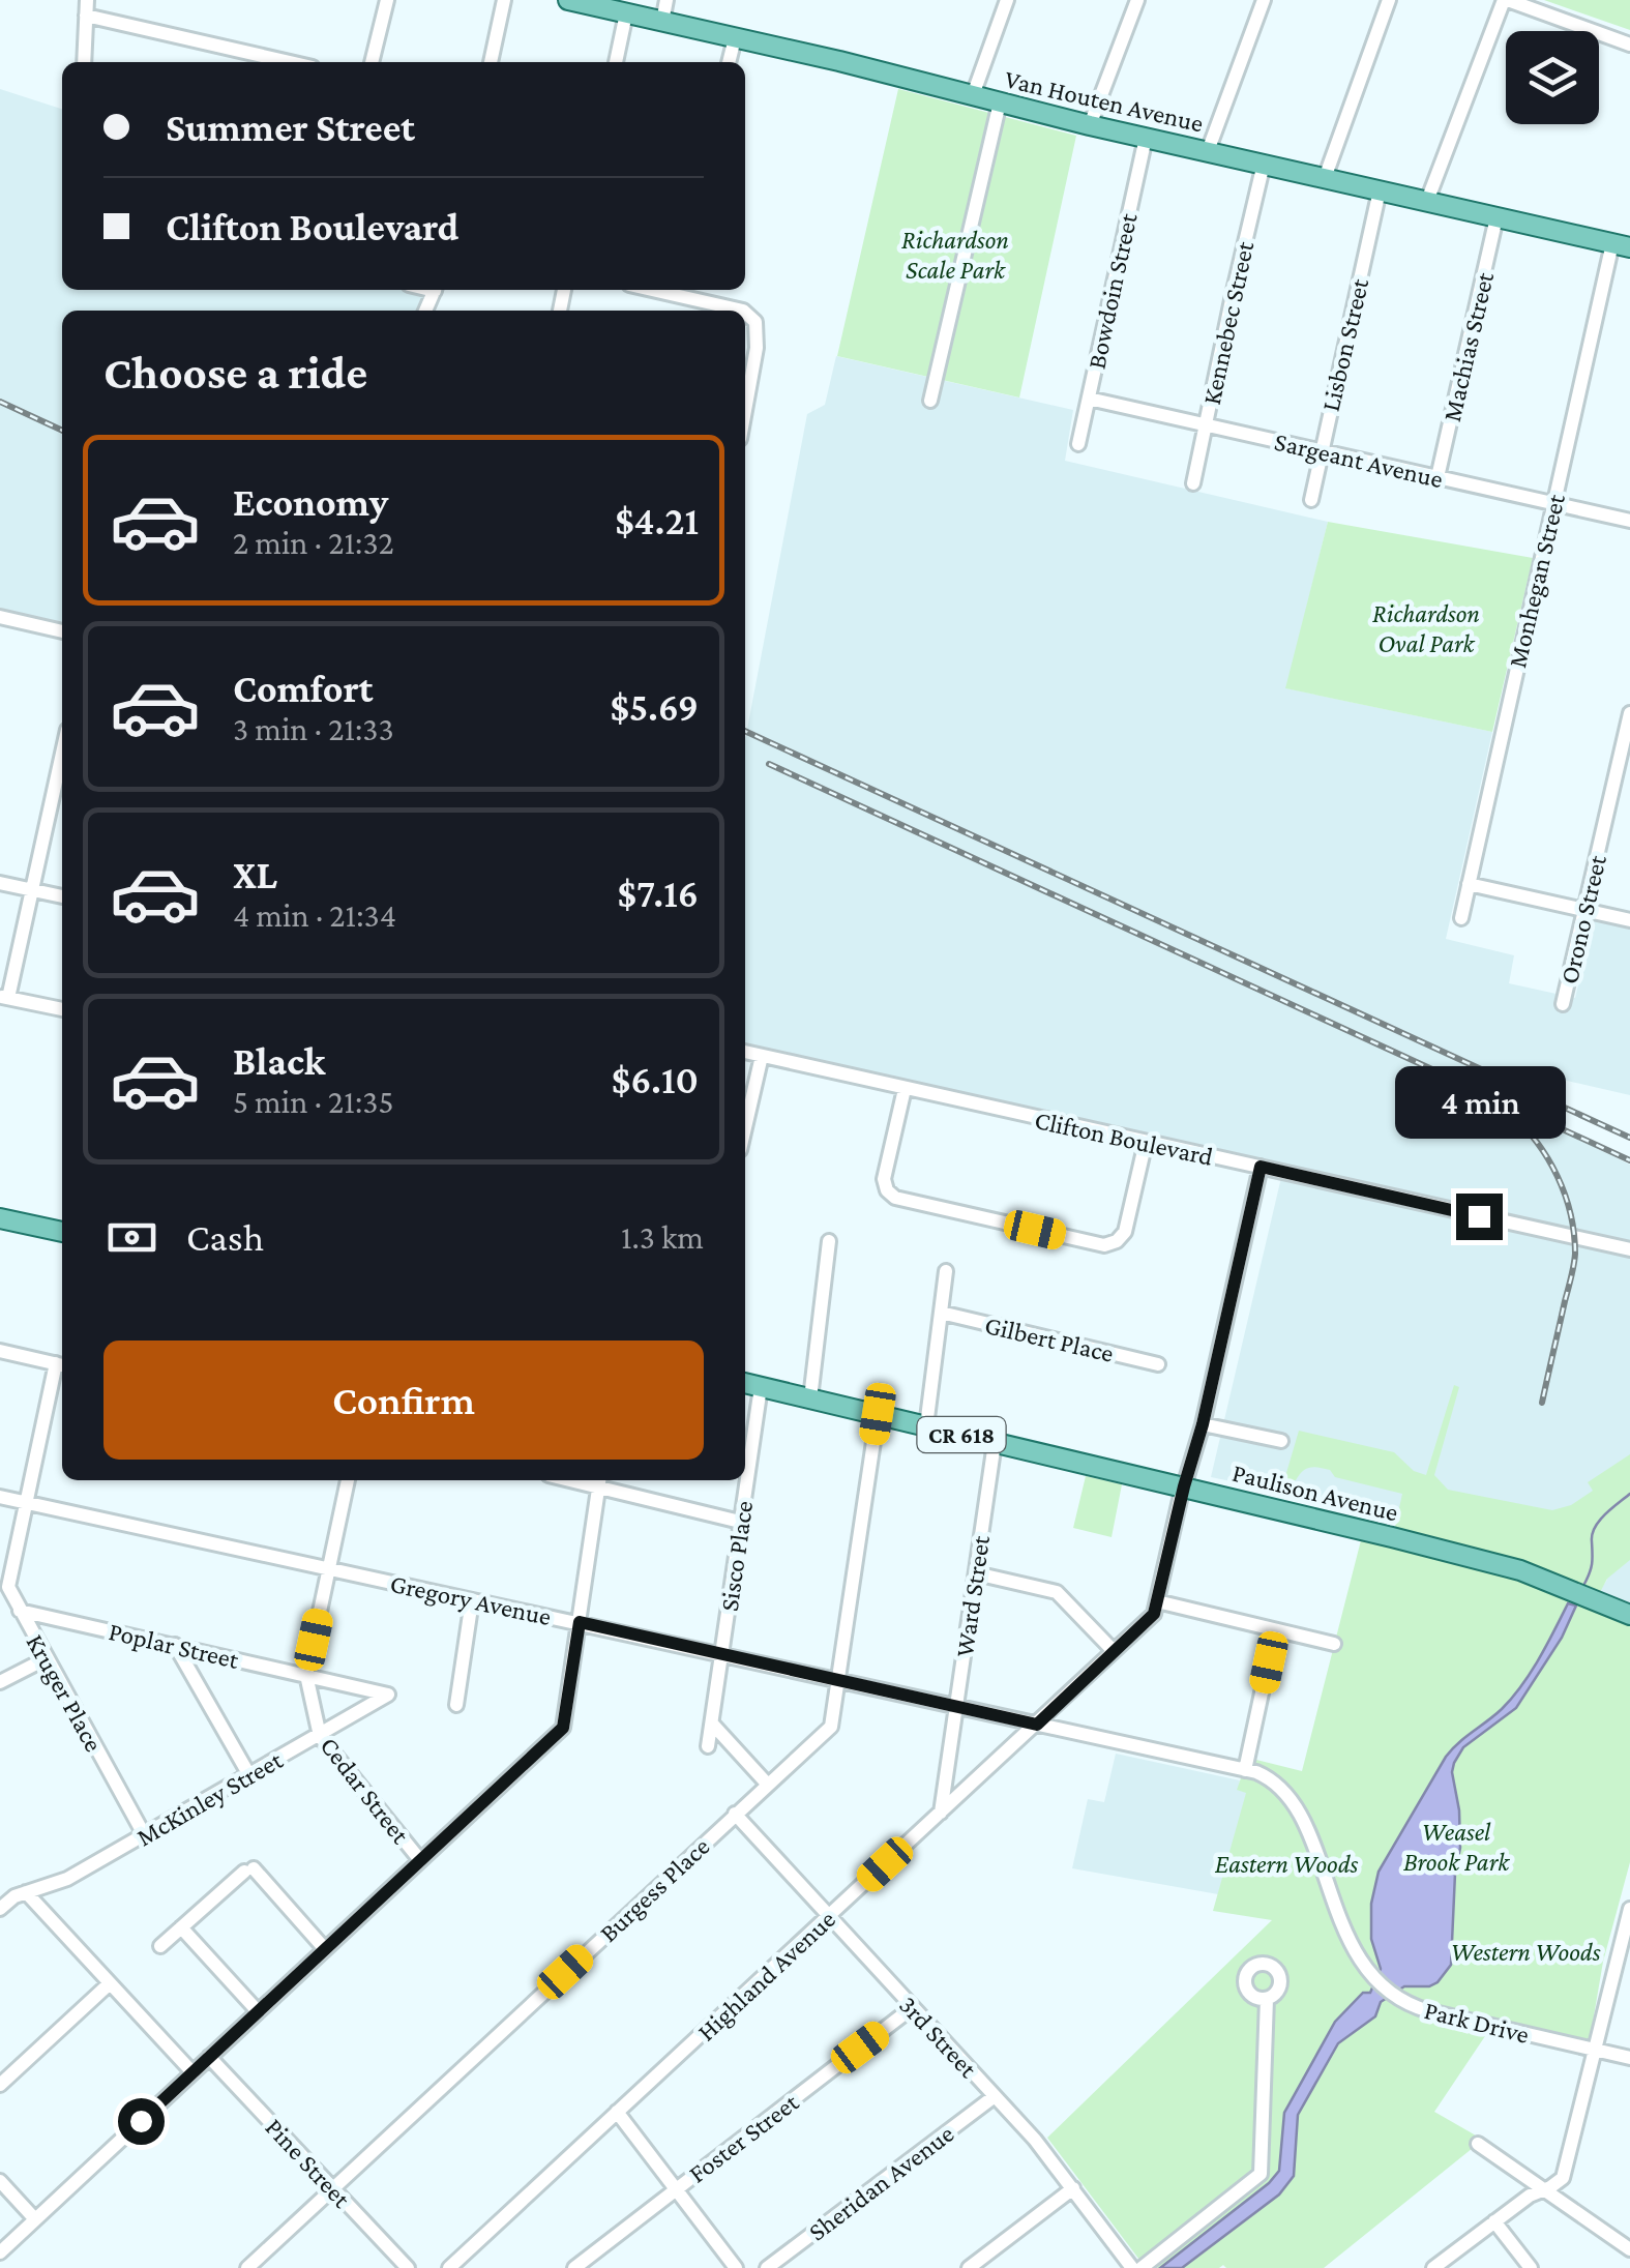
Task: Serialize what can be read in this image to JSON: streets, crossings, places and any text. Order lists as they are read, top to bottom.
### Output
{
  "streets": {
    "main road": ["Van Houten Avenue", "CR 618", "Paulison Avenue"],
    "street": [
      "Bowdoin Street",
      "Kennebec Street",
      "Lisbon Street",
      "Machias Street",
      "Sargeant Avenue",
      "Monhegan Street",
      "Orono Street",
      "Clifton Boulevard",
      "Gilbert Place",
      "Sisco Place",
      "Ward Street",
      "Gregory Avenue",
      "Poplar Street",
      "Kruger Place",
      "Cedar Street",
      "McKinley Street",
      "Burgess Place",
      "Highland Avenue",
      "Park Drive",
      "3rd Street",
      "Foster Street",
      "Pine Street",
      "Sheridan Avenue"
    ]
  },
  "crossings": [
    ["Van Houten Avenue", "Bowdoin Street"],
    ["Van Houten Avenue", "Kennebec Street"],
    ["Van Houten Avenue", "Lisbon Street"],
    ["Van Houten Avenue", "Machias Street"],
    ["Van Houten Avenue", "Monhegan Street"],
    ["Bowdoin Street", "Sargeant Avenue"],
    ["Kennebec Street", "Sargeant Avenue"],
    ["Lisbon Street", "Sargeant Avenue"],
    ["Machias Street", "Sargeant Avenue"],
    ["Sargeant Avenue", "Monhegan Street"],
    ["Clifton Boulevard", "Highland Avenue"],
    ["Paulison Avenue", "Sisco Place"],
    ["Paulison Avenue", "Ward Street"],
    ["Paulison Avenue", "Burgess Place"],
    ["Paulison Avenue", "Highland Avenue"],
    ["Sisco Place", "Gregory Avenue"],
    ["Ward Street", "Gregory Avenue"],
    ["Ward Street", "Highland Avenue"],
    ["Gregory Avenue", "Kruger Place"],
    ["Gregory Avenue", "Cedar Street"],
    ["Gregory Avenue", "Burgess Place"],
    ["Gregory Avenue", "Highland Avenue"],
    ["Gregory Avenue", "Park Drive"],
    ["Poplar Street", "Kruger Place"],
    ["Poplar Street", "Cedar Street"],
    ["Poplar Street", "McKinley Street"],
    ["Kruger Place", "McKinley Street"],
    ["Cedar Street", "McKinley Street"],
    ["Burgess Place", "3rd Street"],
    ["Burgess Place", "Pine Street"],
    ["Highland Avenue", "3rd Street"],
    ["3rd Street", "Foster Street"],
    ["3rd Street", "Sheridan Avenue"]
  ],
  "parks": [
    "Richardson Scale Park",
    "Richardson Oval Park",
    "Weasel Brook Park",
    "Eastern Woods",
    "Western Woods"
  ],
  "page": {
    "banner": ["Summer Street", "Clifton Boulevard"],
    "heading": "Choose a ride",
    "list": [
      {
        "name": "Economy",
        "note": "2 min · 21:32",
        "value": "$4.21"
      },
      {
        "name": "Comfort",
        "note": "3 min · 21:33",
        "value": "$5.69"
      },
      {
        "name": "XL",
        "note": "4 min · 21:34",
        "value": "$7.16"
      },
      {
        "name": "Black",
        "note": "5 min · 21:35",
        "value": "$6.10"
      }
    ],
    "bubble": "4 min",
    "pay": ["Cash", "1.3 km"],
    "buttons": "Confirm"
  }
}
